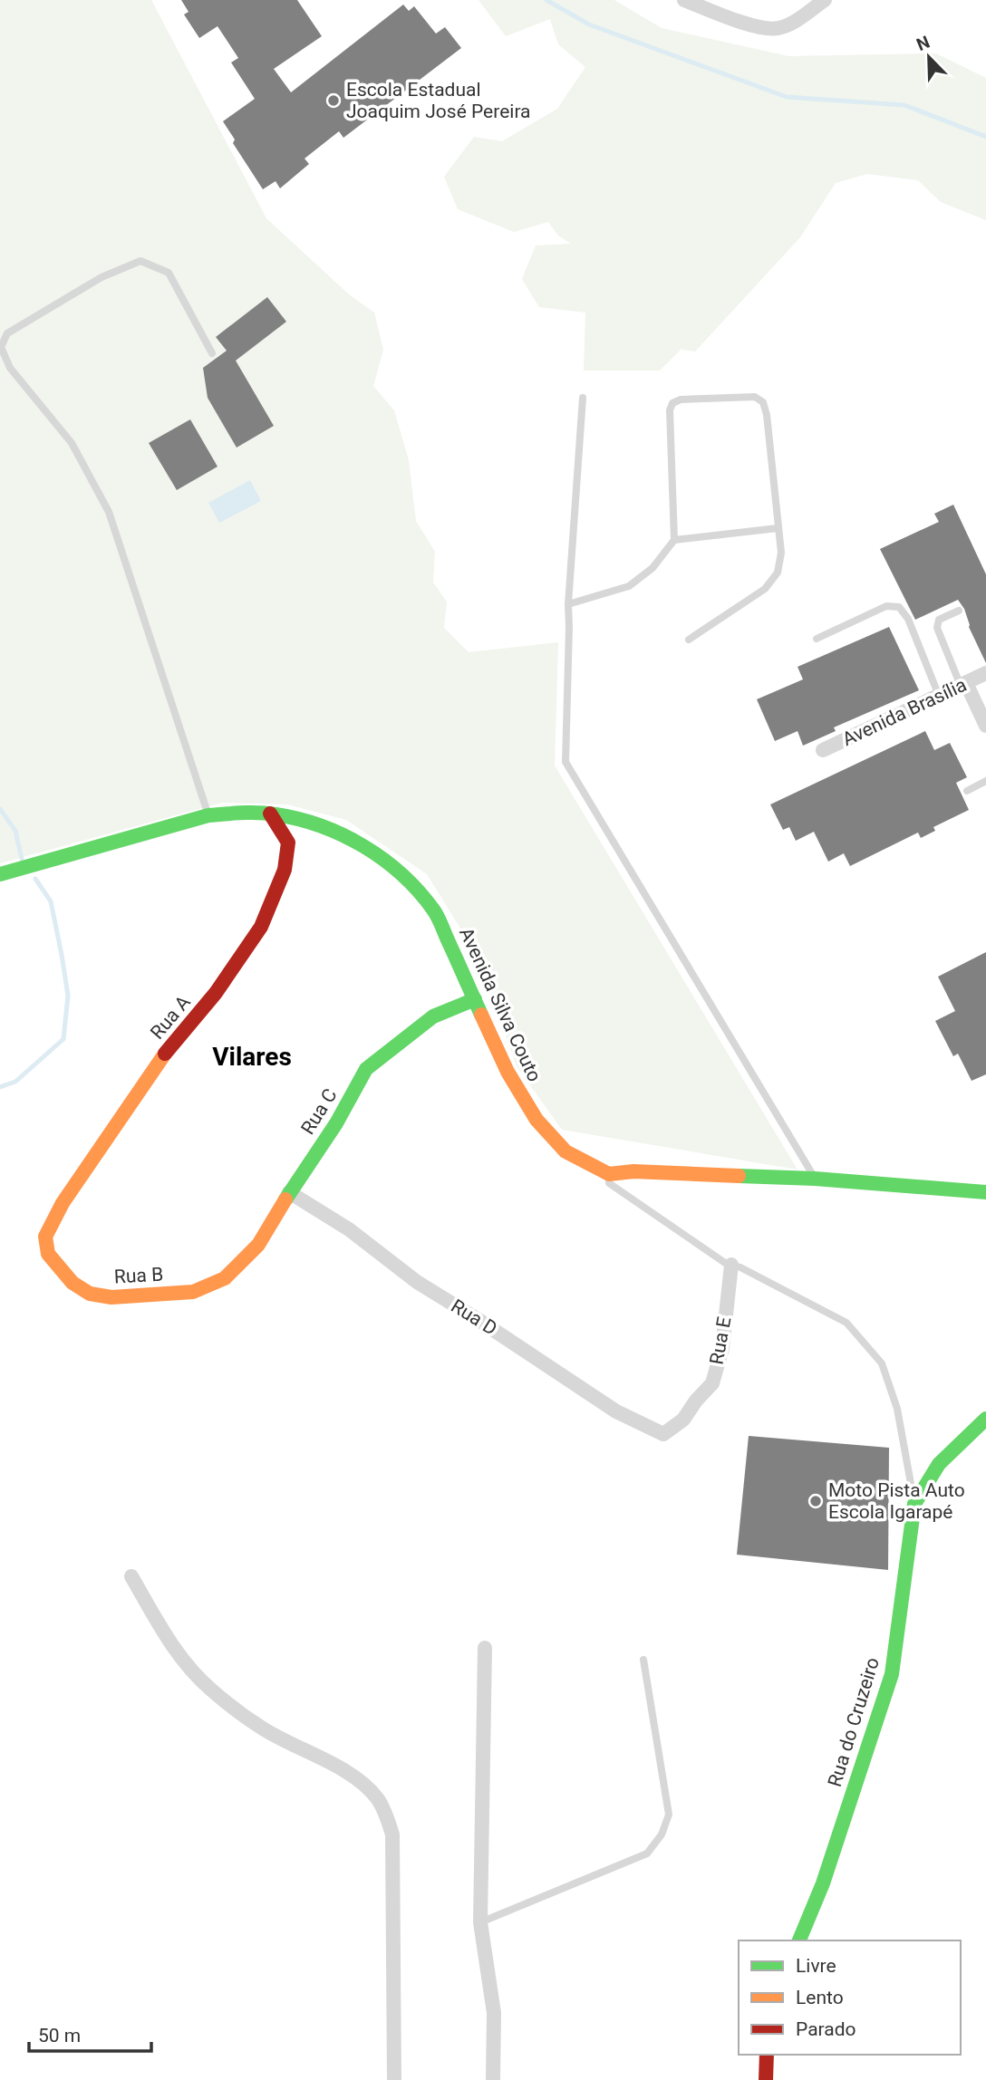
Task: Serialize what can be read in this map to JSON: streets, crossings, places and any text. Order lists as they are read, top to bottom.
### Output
{
  "streets": {
    "street": [
      "Avenida Brasília",
      "Avenida Silva Couto",
      "Rua A",
      "Rua C",
      "Rua B",
      "Rua D",
      "Rua E",
      "Rua do Cruzeiro"
    ]
  },
  "crossings": [
    ["Avenida Silva Couto", "Rua A"],
    ["Avenida Silva Couto", "Rua C"],
    ["Rua A", "Rua B"],
    ["Rua C", "Rua B"],
    ["Rua C", "Rua D"],
    ["Rua D", "Rua E"]
  ],
  "districts": ["Vilares"],
  "places": ["Escola Estadual Joaquim José Pereira", "Moto Pista Auto Escola Igarapé"],
  "legend": ["Livre", "Lento", "Parado"],
  "scale_bar": "50 m",
  "north": "top left"
}
